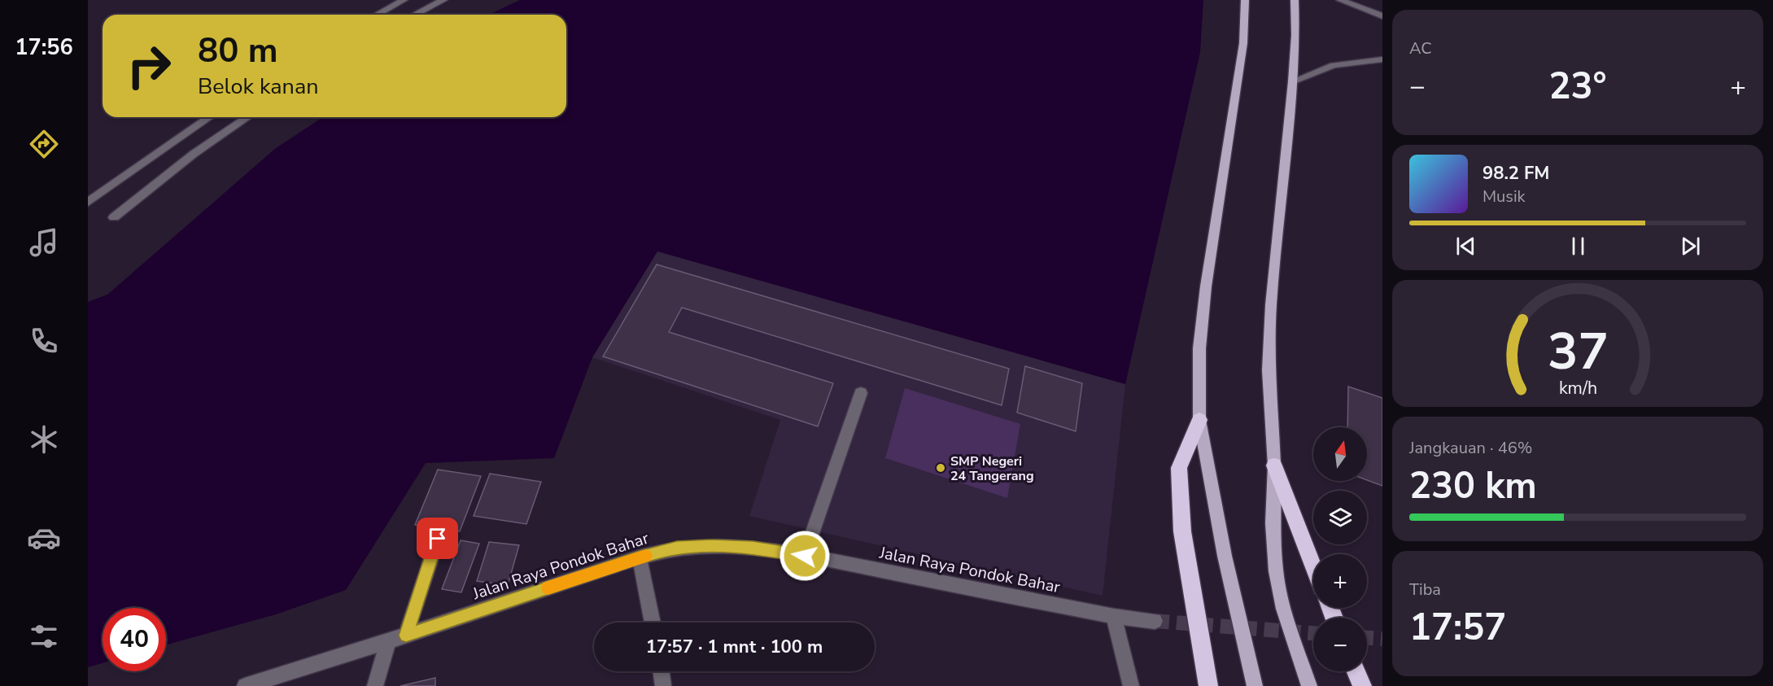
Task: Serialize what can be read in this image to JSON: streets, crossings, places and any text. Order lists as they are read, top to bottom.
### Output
{
  "streets": {
    "street": ["Jalan Raya Pondok Bahar"]
  },
  "places": ["SMP Negeri 24 Tangerang"],
  "north": "top",
  "page": {
    "tabs": "17:56",
    "tile": [
      "AC",
      ["Jangkauan · 46%", "230 km"],
      ["Tiba", "17:57"]
    ],
    "turn": ["80 m", "Belok kanan"],
    "heat": ["−", "23°", "+"],
    "song": ["98.2 FM", "Musik"],
    "map_buttons": ["+", "−"],
    "limit": "40",
    "trip": "17:57 · 1 mnt · 100 m",
    "gauge": ["37", "km/h"]
  }
}
